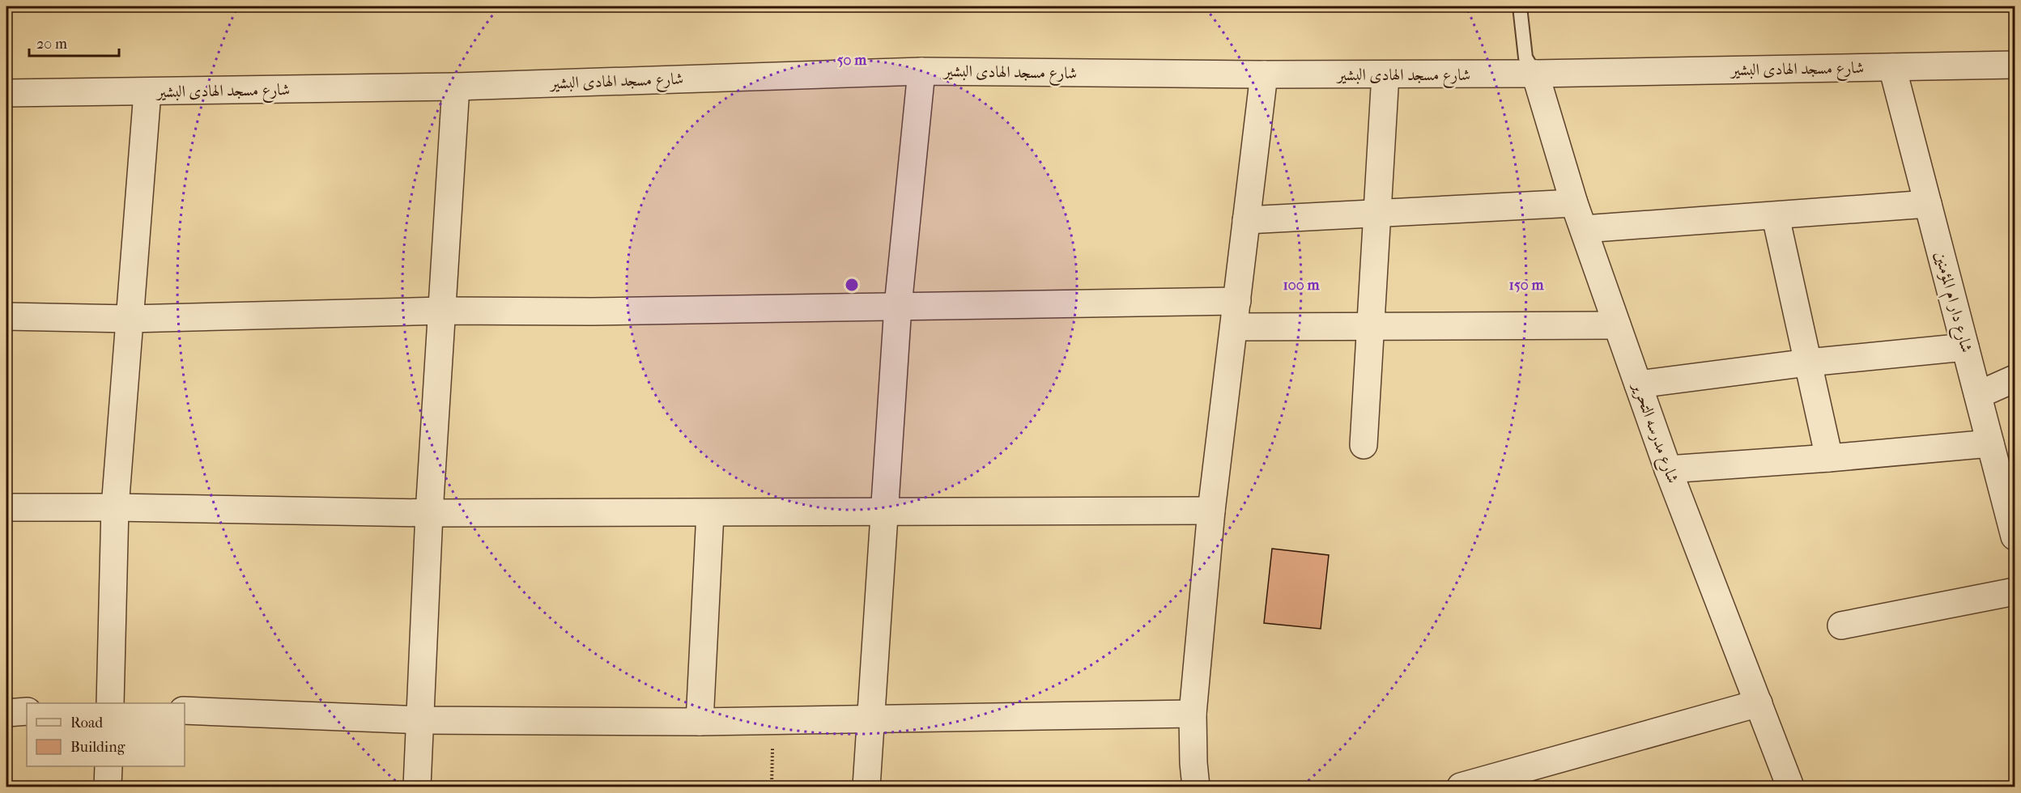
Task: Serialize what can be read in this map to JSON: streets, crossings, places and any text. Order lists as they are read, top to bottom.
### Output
{
  "streets": {
    "street": ["شارع مسجد الهادى البشير", "شارع دار ام المؤمنين", "شارع مدرسه التحرير"]
  },
  "crossings": [
    ["شارع مسجد الهادى البشير", "شارع دار ام المؤمنين"],
    ["شارع مسجد الهادى البشير", "شارع مدرسه التحرير"]
  ],
  "legend": ["Road", "Building"],
  "scale_bar": "20 m",
  "rings": ["50 m", "100 m", "150 m"]
}
